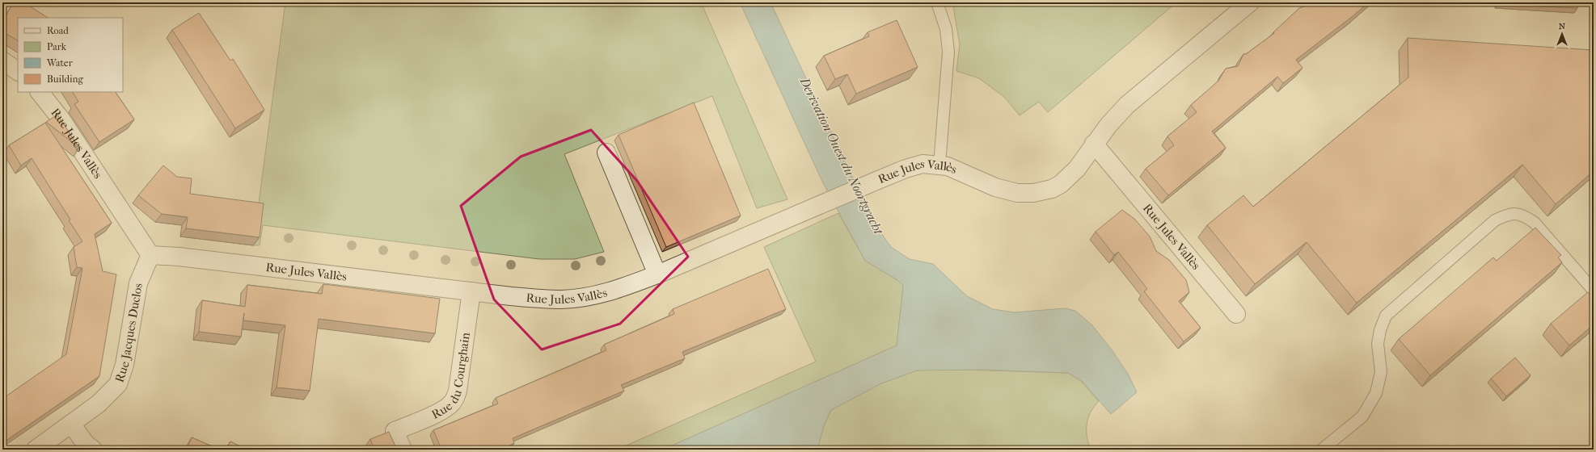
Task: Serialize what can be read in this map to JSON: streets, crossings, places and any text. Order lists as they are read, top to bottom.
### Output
{
  "streets": {
    "street": ["Rue Jules Vallès", "Rue Jacques Duclos", "Rue du Courghain"]
  },
  "crossings": [
    ["Rue Jules Vallès", "Rue Jacques Duclos"],
    ["Rue Jules Vallès", "Rue du Courghain"]
  ],
  "water": ["Derivation Ouest du Noortgracht"],
  "legend": [
    "Road",
    "Park",
    "Water",
    "Building"
  ],
  "north": "top"
}
